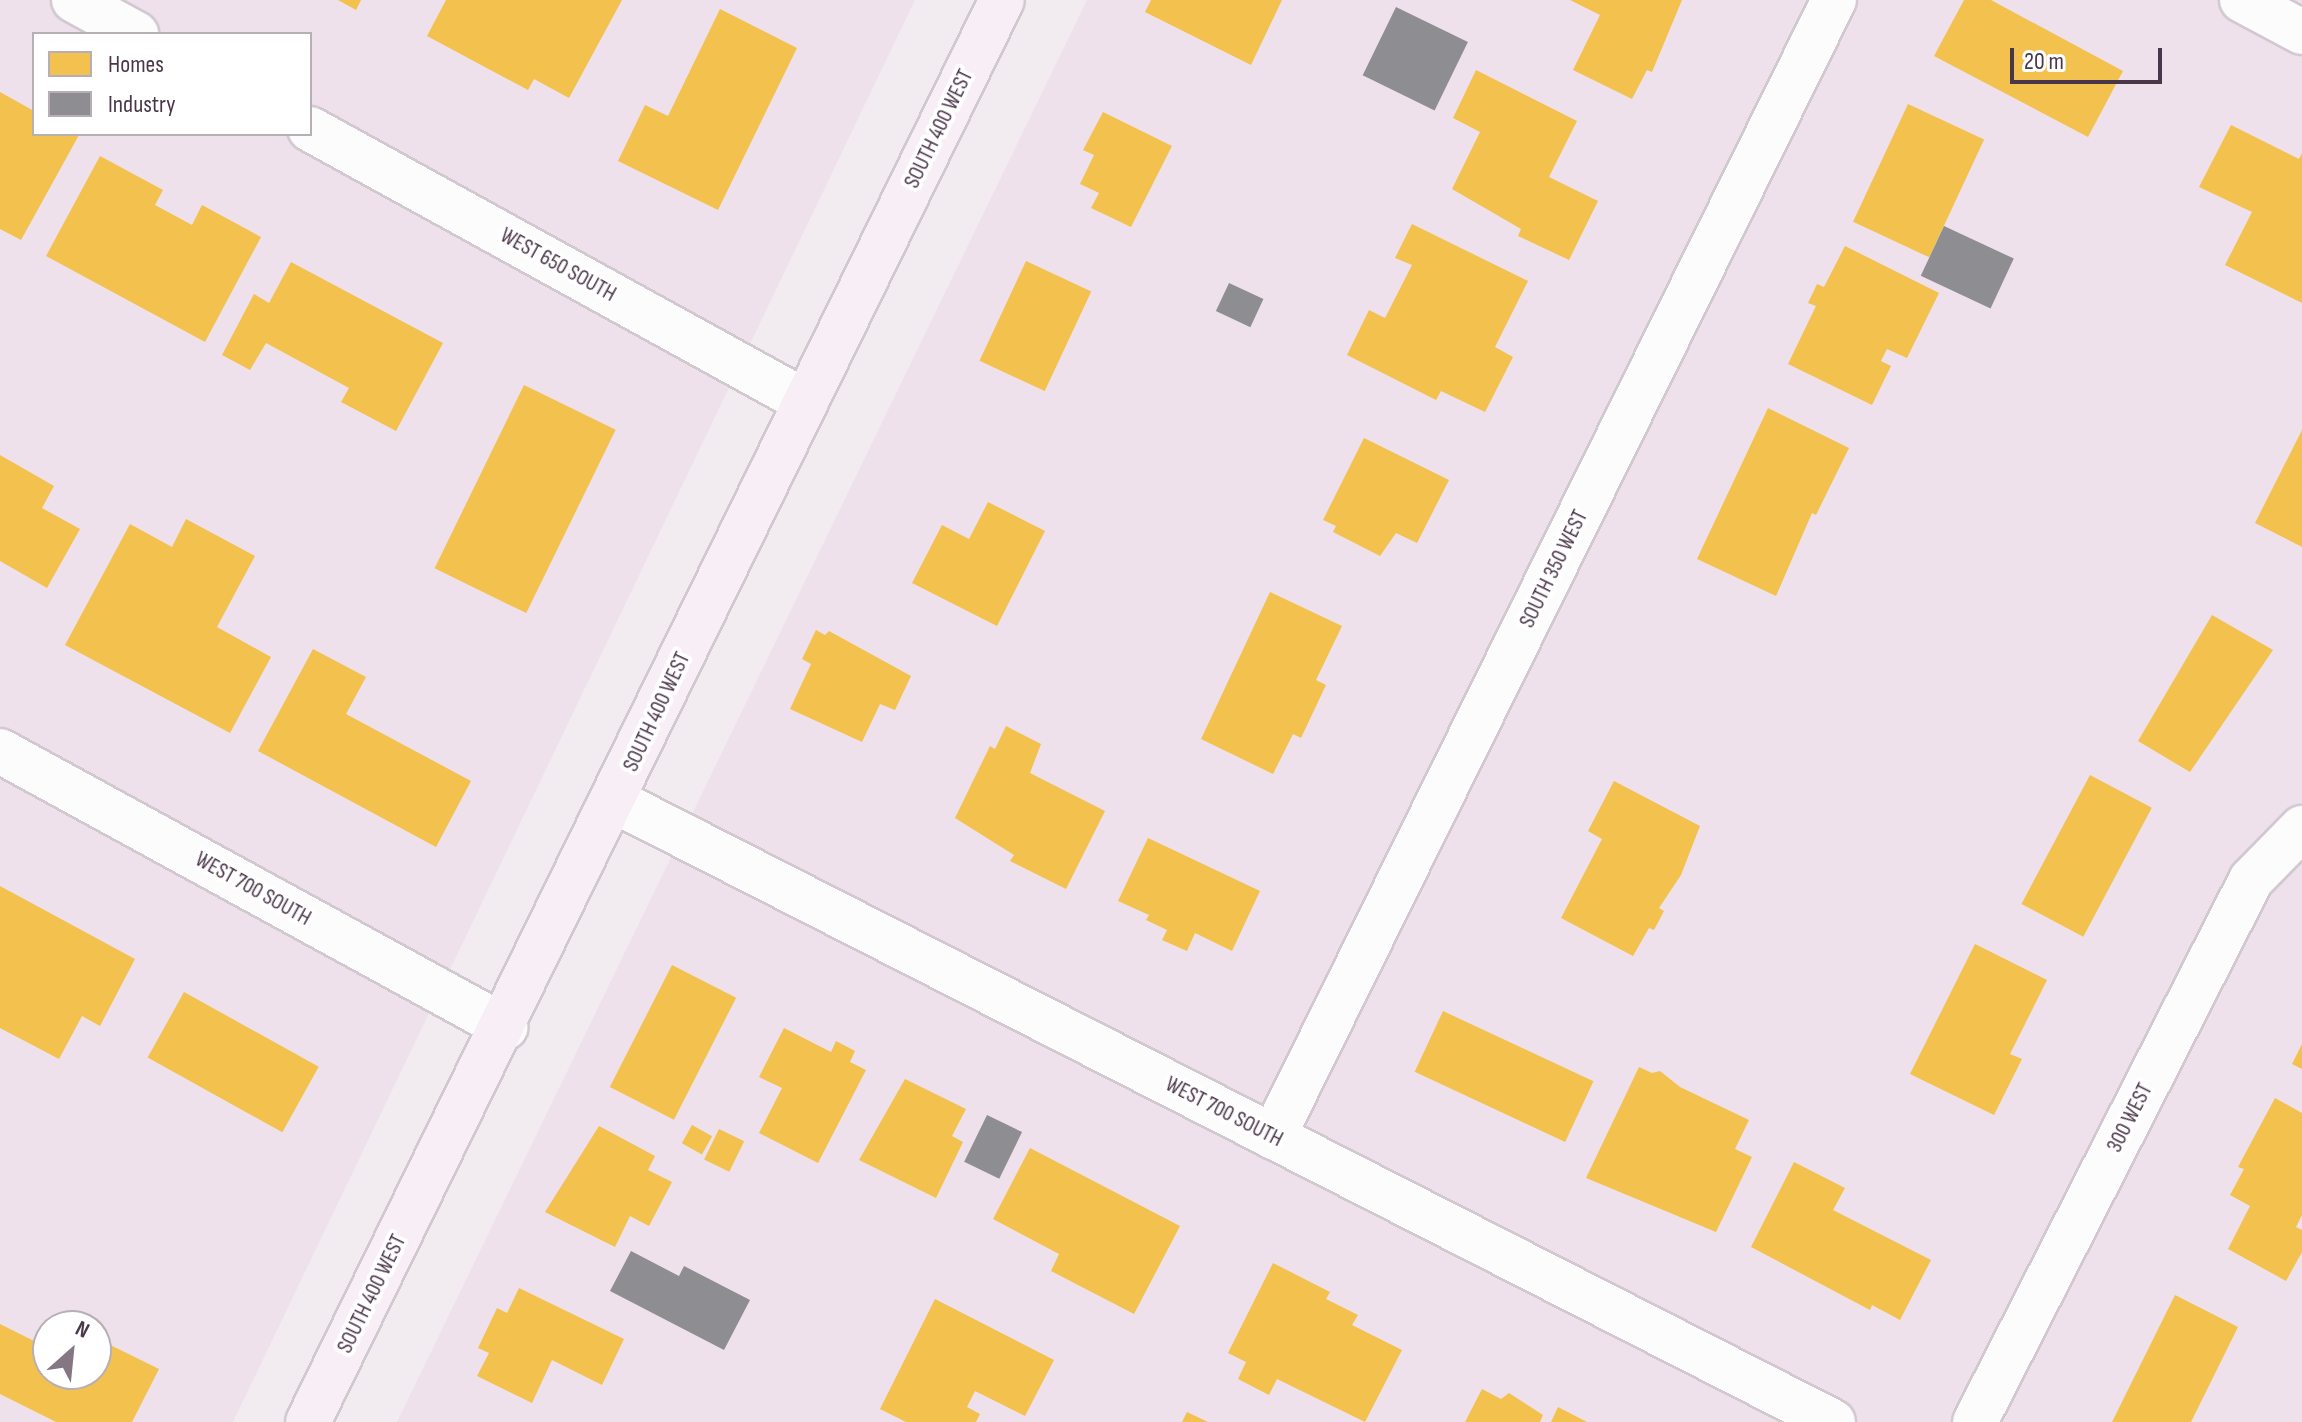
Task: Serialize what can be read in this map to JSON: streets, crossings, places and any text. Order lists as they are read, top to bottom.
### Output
{
  "streets": {
    "main road": ["SOUTH 400 WEST"],
    "street": [
      "WEST 650 SOUTH",
      "SOUTH 350 WEST",
      "WEST 700 SOUTH",
      "300 WEST"
    ]
  },
  "crossings": [
    ["SOUTH 400 WEST", "WEST 650 SOUTH"],
    ["SOUTH 400 WEST", "WEST 700 SOUTH"],
    ["SOUTH 350 WEST", "WEST 700 SOUTH"]
  ],
  "legend": ["Homes", "Industry"],
  "scale_bar": "20 m",
  "north": "top right"
}
